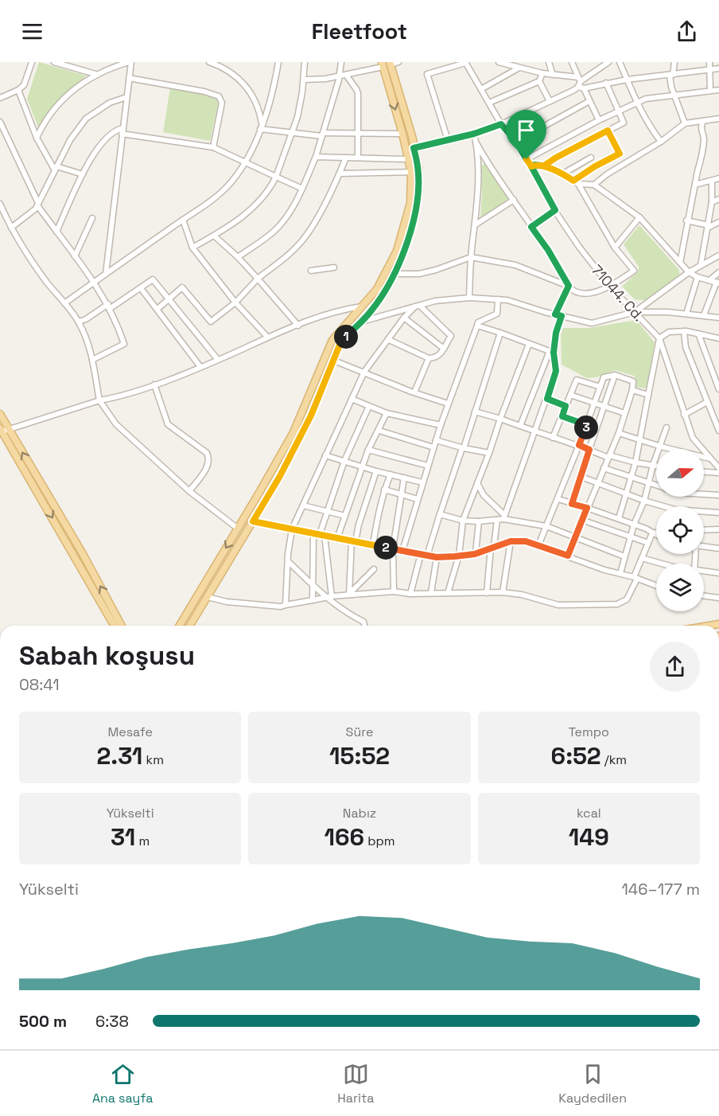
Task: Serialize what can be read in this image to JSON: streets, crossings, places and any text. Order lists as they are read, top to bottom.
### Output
{
  "streets": {
    "street": ["71044. Cd."]
  },
  "north": "right",
  "page": {
    "header": "Fleetfoot",
    "pins": ["1", "3", "2"],
    "heading": ["Sabah koşusu", "08:41"],
    "stats": [
      ["Mesafe", "2.31 km"],
      ["Süre", "15:52"],
      ["Tempo", "6:52 /km"],
      ["Yükselti", "31 m"],
      ["Nabız", "166 bpm"],
      ["kcal", "149"]
    ],
    "chart": ["Yükselti", "146–177 m"],
    "list": [
      {
        "name": "500 m",
        "note": "6:38"
      }
    ],
    "tabs": ["Ana sayfa", "Harita", "Kaydedilen"]
  }
}
